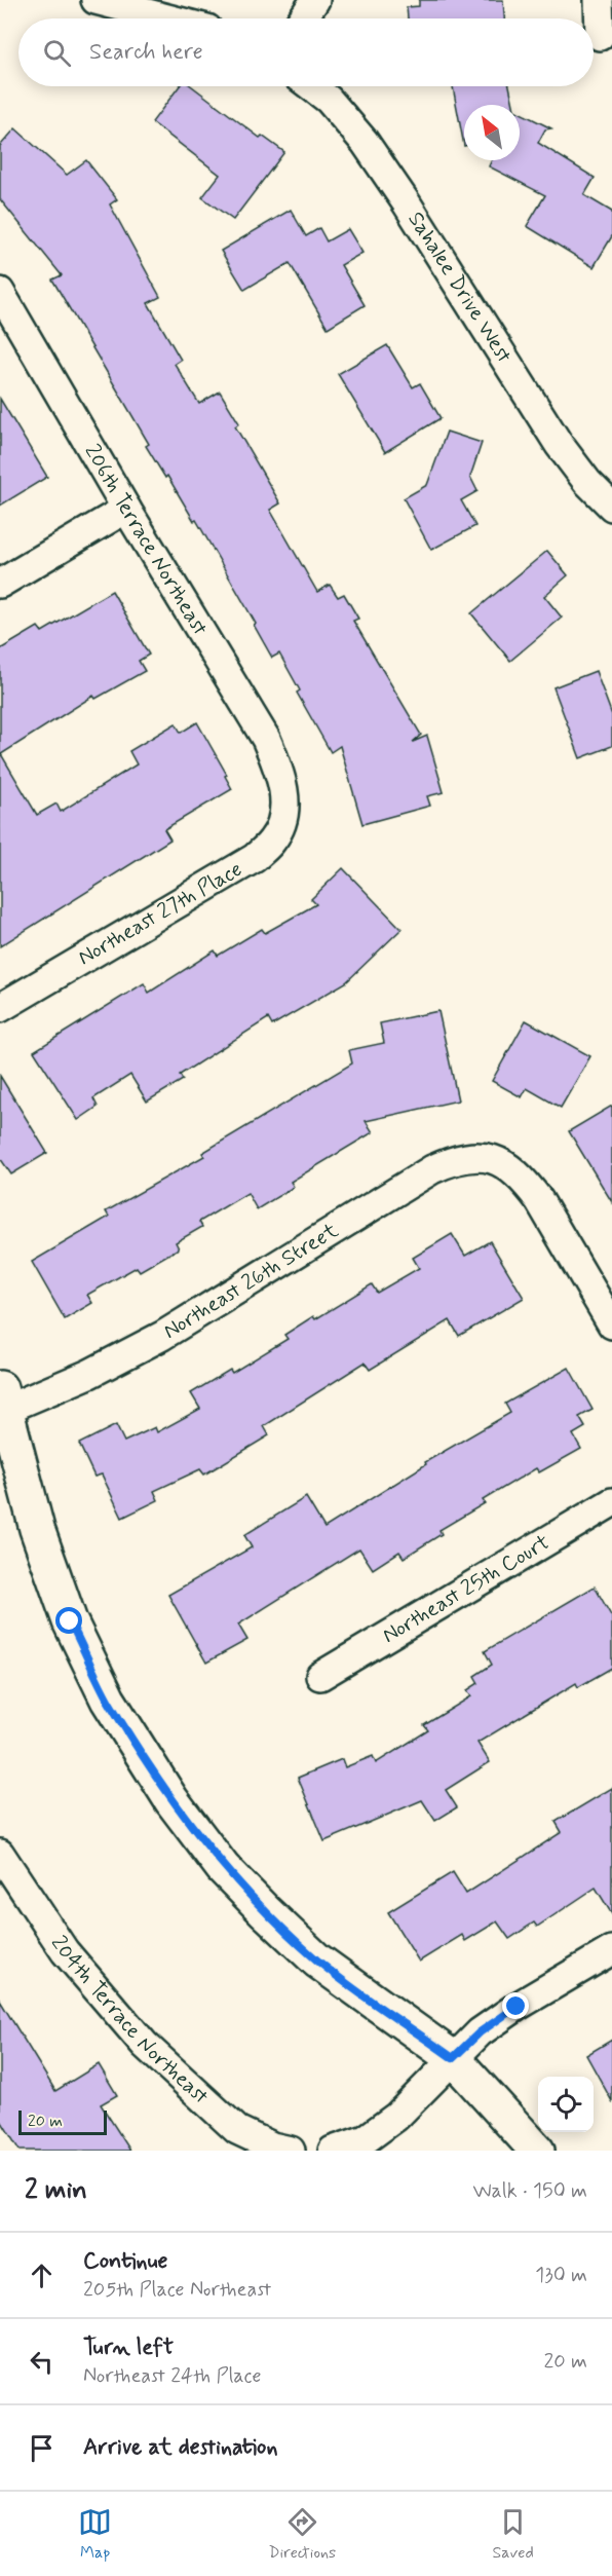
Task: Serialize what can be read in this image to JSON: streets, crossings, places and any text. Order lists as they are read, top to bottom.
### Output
{
  "streets": {
    "street": [
      "Sahalee Drive West",
      "206th Terrace Northeast",
      "Northeast 27th Place",
      "Northeast 26th Street",
      "Northeast 25th Court",
      "204th Terrace Northeast"
    ]
  },
  "crossings": [
    ["206th Terrace Northeast", "Northeast 27th Place"]
  ],
  "scale_bar": "20 m",
  "north": "top left",
  "page": {
    "search": "Search here",
    "scale": "20 m",
    "heading": ["2 min", "Walk · 150 m"],
    "list": [
      ["Continue", "205th Place Northeast", "130 m"],
      ["Turn left", "Northeast 24th Place", "20 m"],
      "Arrive at destination"
    ],
    "nav": ["Map", "Directions", "Saved"]
  }
}
